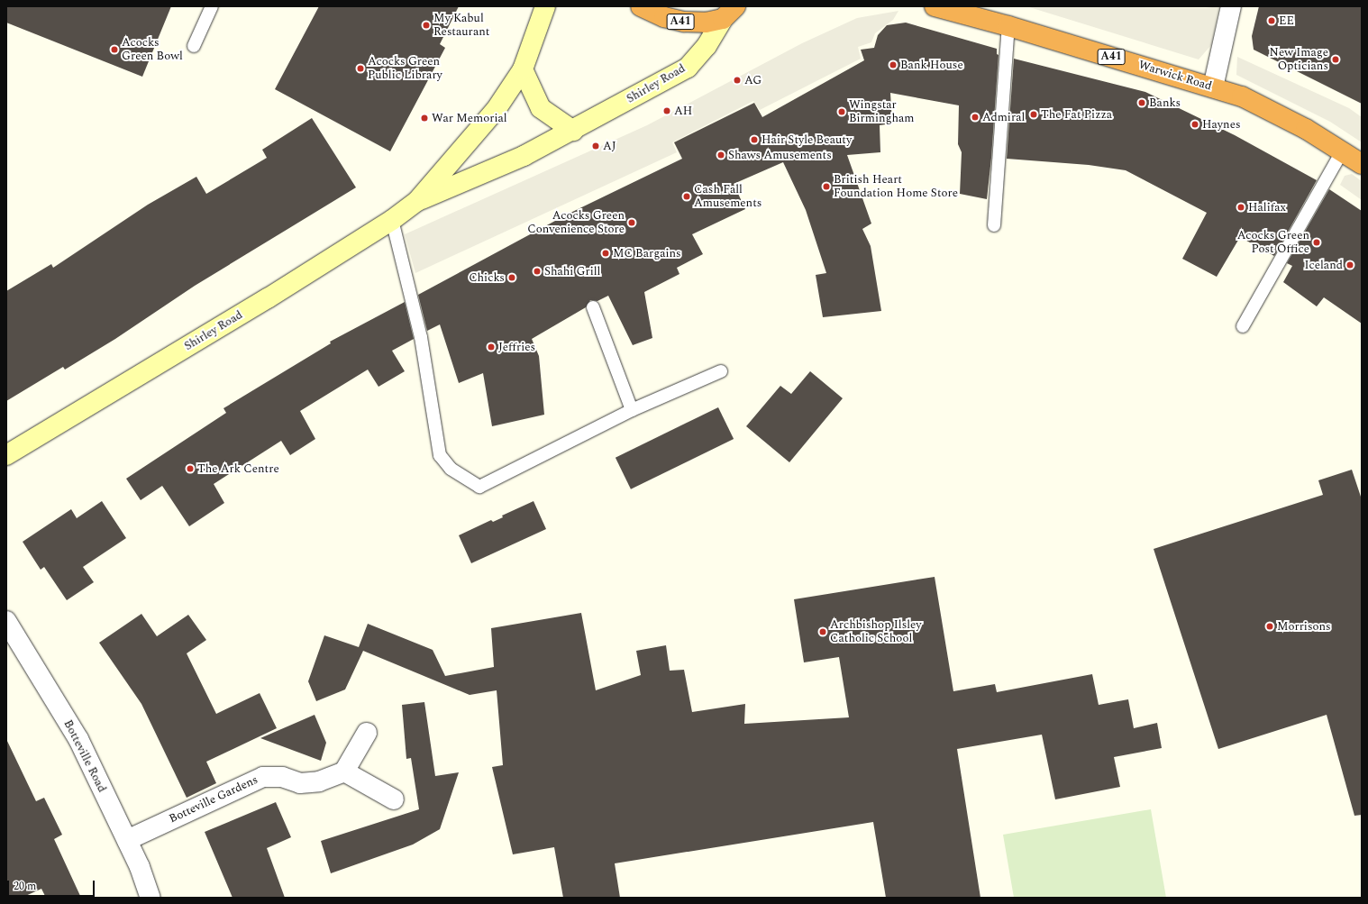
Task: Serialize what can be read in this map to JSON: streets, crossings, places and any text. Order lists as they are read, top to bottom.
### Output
{
  "streets": {
    "highway": ["A41", "Warwick Road"],
    "street": ["Shirley Road", "Botteville Road", "Botteville Gardens"]
  },
  "crossings": [
    ["A41", "Shirley Road"],
    ["Botteville Road", "Botteville Gardens"]
  ],
  "places": [
    "EE",
    "My Kabul Restaurant",
    "Acocks Green Bowl",
    "New Image Opticians",
    "Bank House",
    "Acocks Green Public Library",
    "AG",
    "Banks",
    "AH",
    "Wingstar Birmingham",
    "The Fat Pizza",
    "Admiral",
    "War Memorial",
    "Haynes",
    "Hair Style Beauty",
    "AJ",
    "Shaws Amusements",
    "British Heart Foundation Home Store",
    "Cash Fall Amusements",
    "Halifax",
    "Acocks Green Convenience Store",
    "Acocks Green Post Office",
    "MC Bargains",
    "Iceland",
    "Shahi Grill",
    "Chicks",
    "Jeffries",
    "The Ark Centre",
    "Morrisons",
    "Archbishop Ilsley Catholic School"
  ],
  "scale_bar": "20 m"
}
